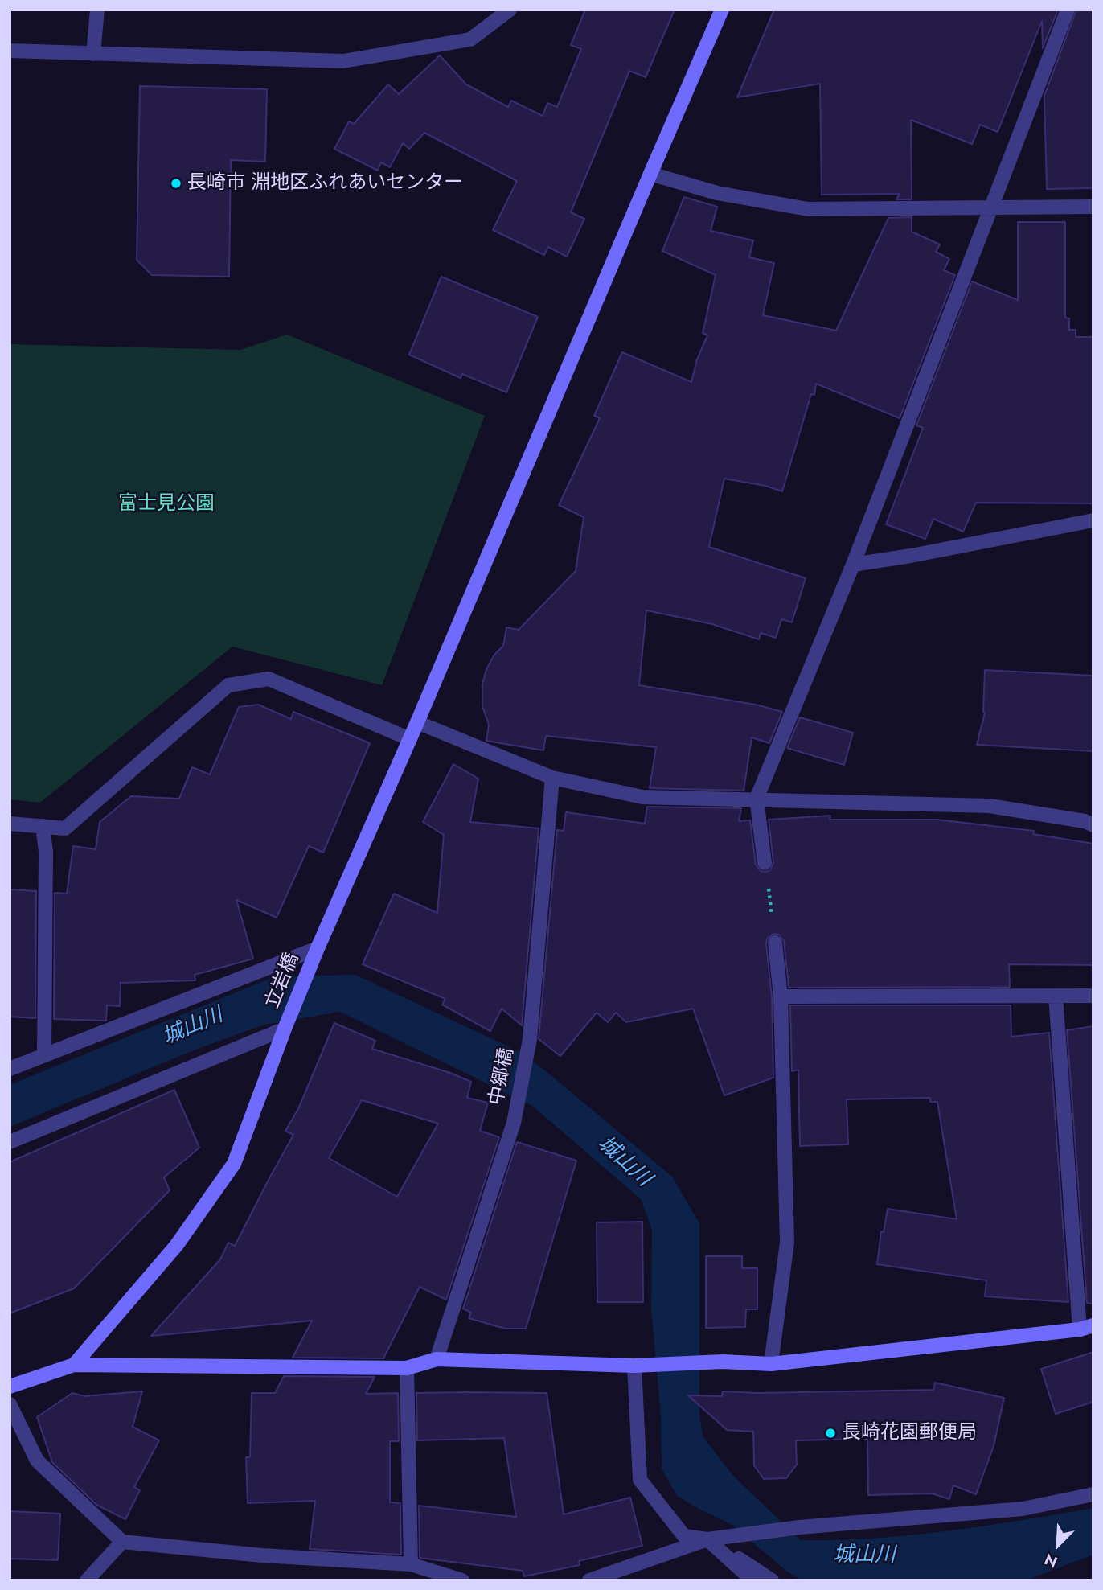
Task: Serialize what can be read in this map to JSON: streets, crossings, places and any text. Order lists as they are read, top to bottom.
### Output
{
  "streets": {
    "street": ["立岩橋", "中郷橋"]
  },
  "water": ["城山川"],
  "parks": ["富士見公園"],
  "places": ["長崎市 淵地区ふれあいセンター", "長崎花園郵便局"],
  "north": "bottom left"
}
